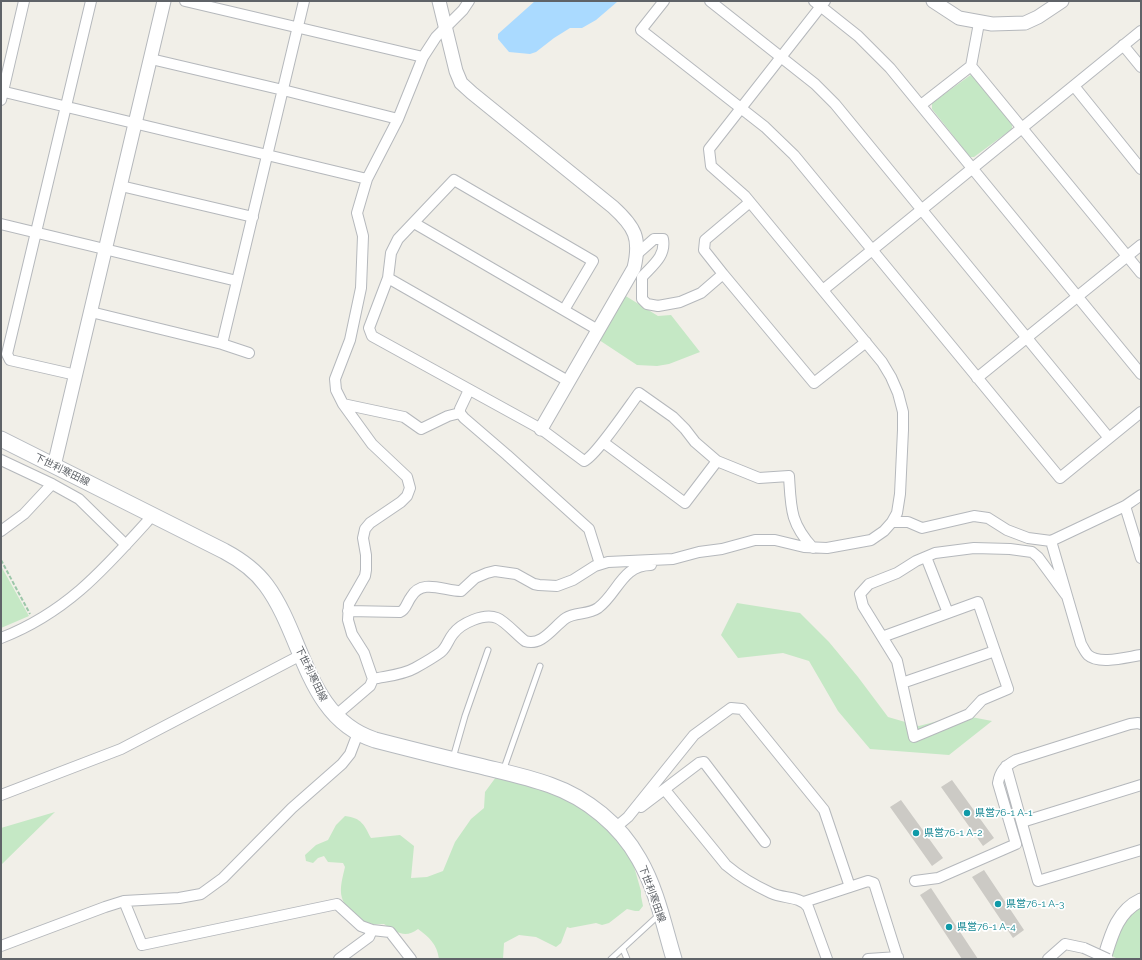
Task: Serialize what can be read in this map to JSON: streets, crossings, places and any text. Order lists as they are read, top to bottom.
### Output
{
  "streets": {
    "main road": ["下世利寒田線"]
  },
  "places": [
    "県営76-1 A-1",
    "県営76-1 A-2",
    "県営76-1 A-3",
    "県営76-1 A-4"
  ]
}
